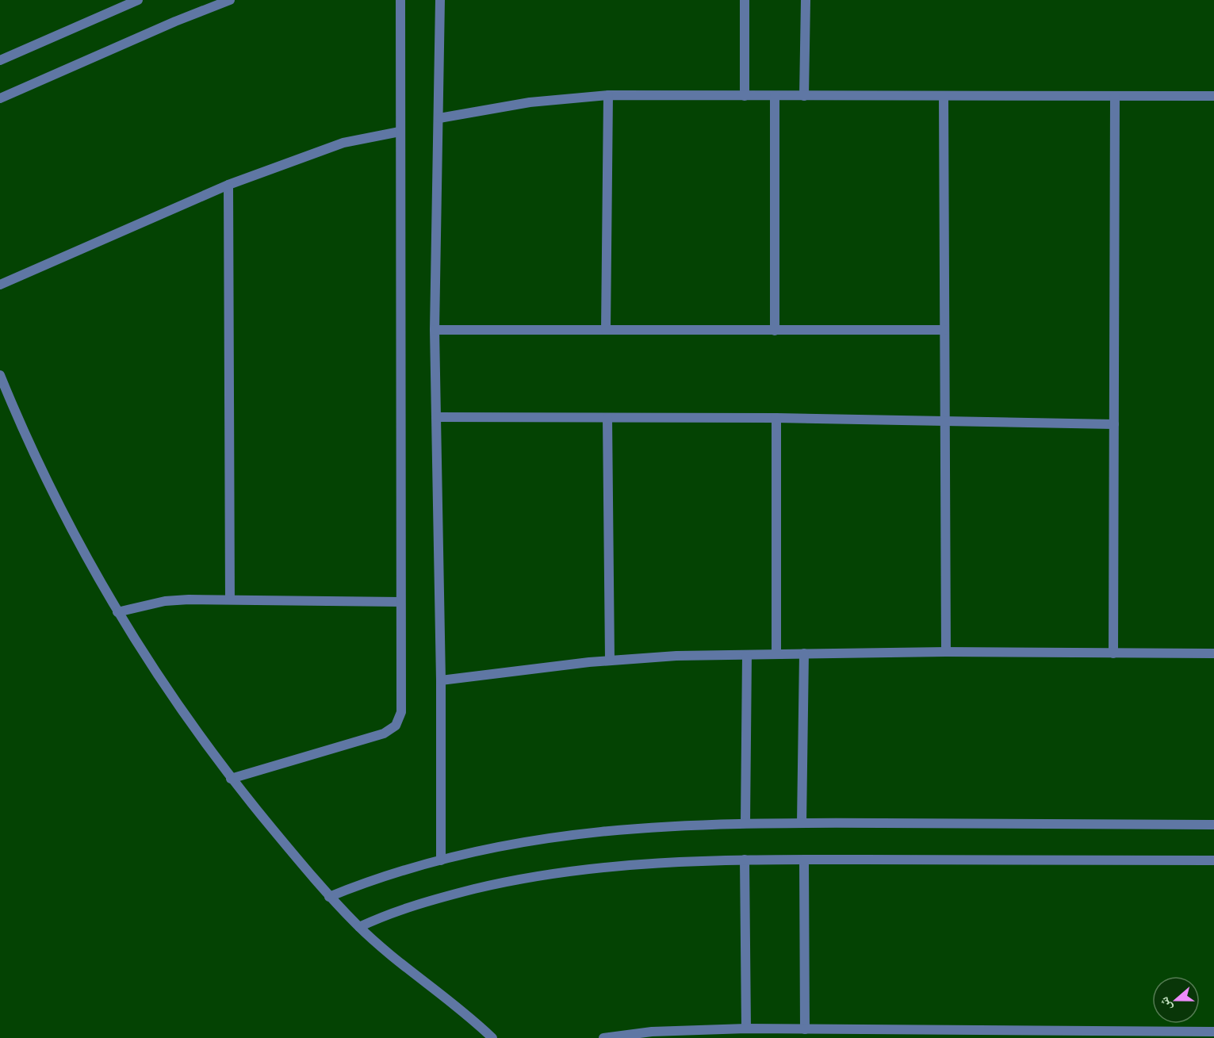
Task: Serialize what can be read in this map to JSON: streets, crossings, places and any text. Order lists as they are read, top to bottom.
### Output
{
  "north": "left"
}
